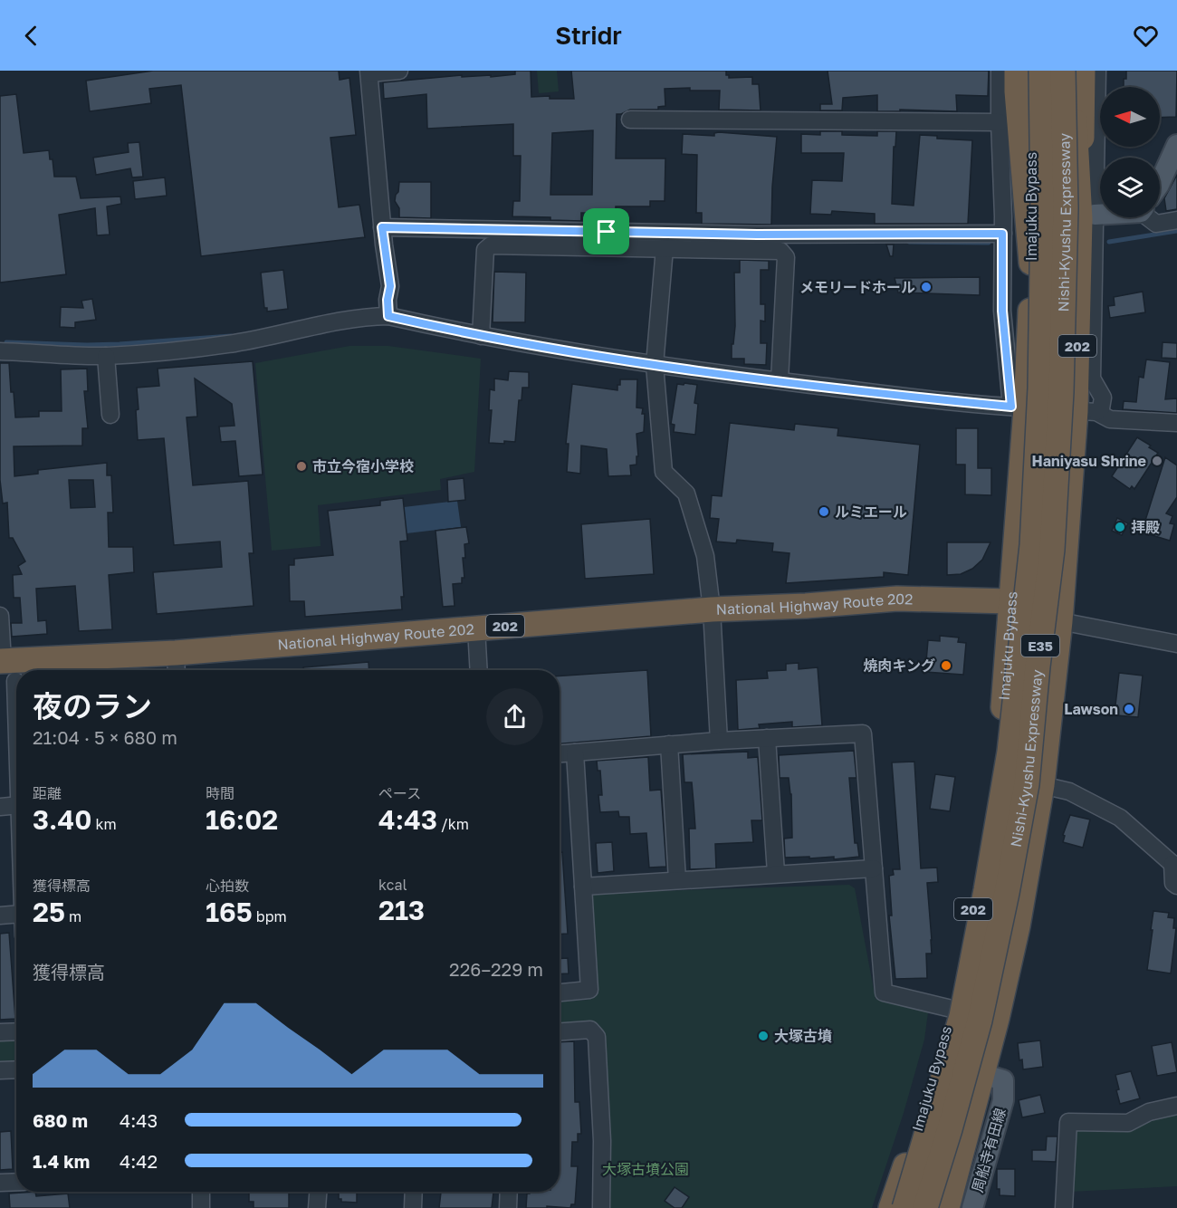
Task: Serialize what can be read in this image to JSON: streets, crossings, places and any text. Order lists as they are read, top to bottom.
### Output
{
  "streets": {
    "highway": [
      "Imajuku Bypass",
      "Nishi-Kyushu Expressway",
      "202",
      "National Highway Route 202",
      "E35"
    ],
    "main road": ["周船寺有田線"]
  },
  "crossings": [
    ["Imajuku Bypass", "202"],
    ["Imajuku Bypass", "National Highway Route 202"],
    ["202", "National Highway Route 202"],
    ["202", "周船寺有田線"]
  ],
  "parks": ["大塚古墳公園"],
  "places": [
    "メモリードホール",
    "Haniyasu Shrine",
    "市立今宿小学校",
    "ルミエール",
    "拝殿",
    "焼肉キング",
    "Lawson",
    "大塚古墳"
  ],
  "north": "left",
  "page": {
    "header": "Stridr",
    "heading": ["夜のラン", "21:04 · 5 × 680 m"],
    "stats": [
      ["距離", "3.40 km"],
      ["時間", "16:02"],
      ["ペース", "4:43 /km"],
      ["獲得標高", "25 m"],
      ["心拍数", "165 bpm"],
      ["kcal", "213"]
    ],
    "chart": ["獲得標高", "226–229 m"],
    "list": [
      {
        "name": "680 m",
        "note": "4:43"
      },
      {
        "name": "1.4 km",
        "note": "4:42"
      }
    ]
  }
}
